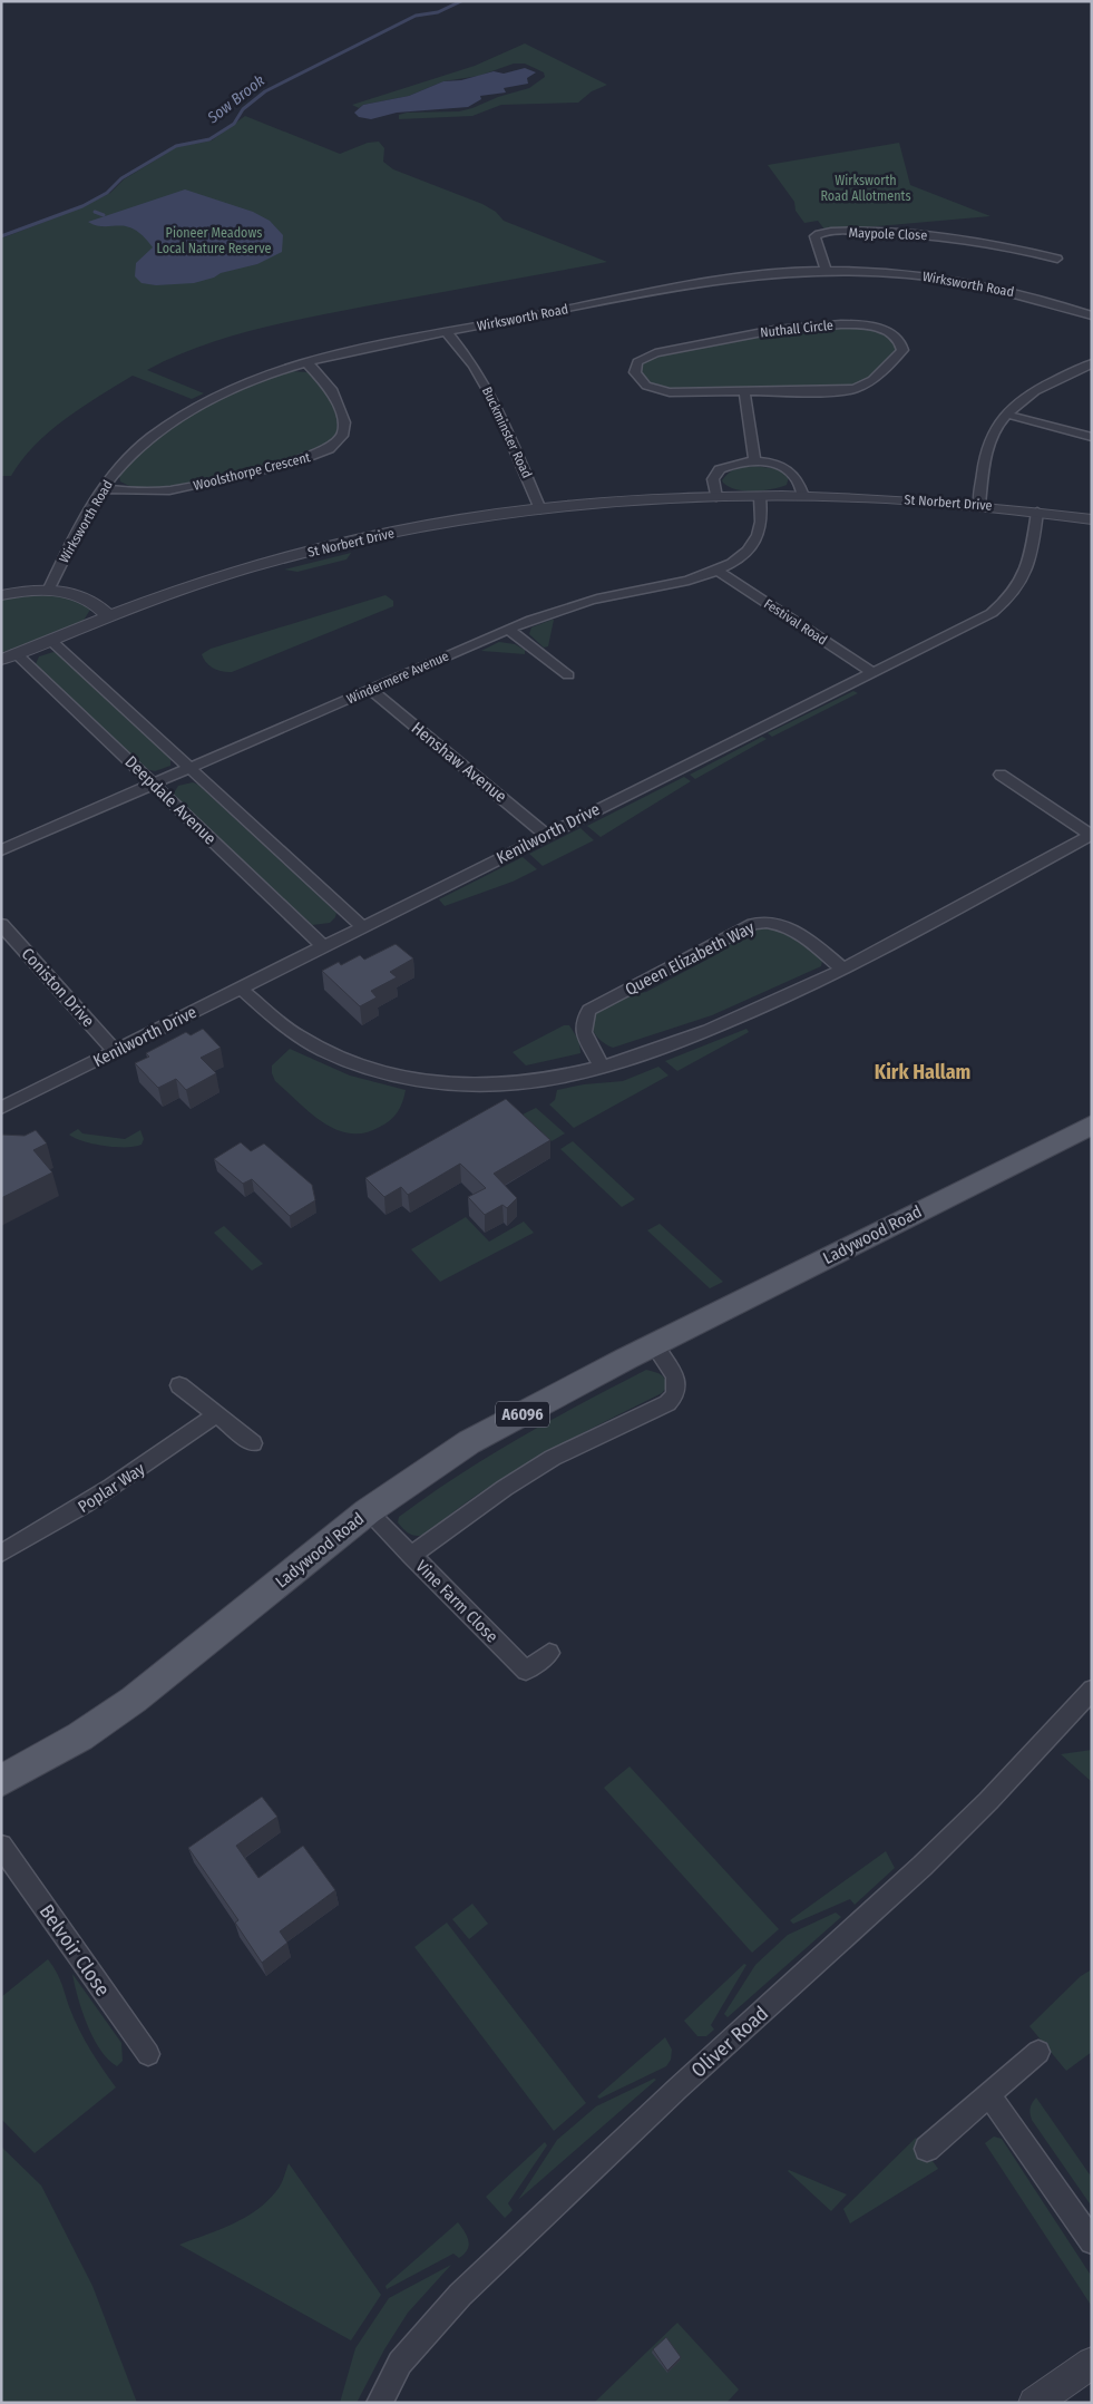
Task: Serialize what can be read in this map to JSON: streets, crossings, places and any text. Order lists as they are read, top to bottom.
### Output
{
  "streets": {
    "main road": ["Ladywood Road", "A6096"],
    "street": [
      "Maypole Close",
      "Wirksworth Road",
      "Nuthall Circle",
      "Buckminster Road",
      "Woolsthorpe Crescent",
      "St Norbert Drive",
      "Festival Road",
      "Windermere Avenue",
      "Henshaw Avenue",
      "Deepdale Avenue",
      "Kenilworth Drive",
      "Queen Elizabeth Way",
      "Coniston Drive",
      "Poplar Way",
      "Vine Farm Close",
      "Belvoir Close",
      "Oliver Road"
    ]
  },
  "crossings": [
    ["Maypole Close", "Wirksworth Road"],
    ["Wirksworth Road", "Buckminster Road"],
    ["Wirksworth Road", "Woolsthorpe Crescent"],
    ["Buckminster Road", "St Norbert Drive"],
    ["St Norbert Drive", "Windermere Avenue"],
    ["St Norbert Drive", "Deepdale Avenue"],
    ["St Norbert Drive", "Kenilworth Drive"],
    ["Festival Road", "Windermere Avenue"],
    ["Festival Road", "Kenilworth Drive"],
    ["Windermere Avenue", "Henshaw Avenue"],
    ["Windermere Avenue", "Deepdale Avenue"],
    ["Henshaw Avenue", "Kenilworth Drive"],
    ["Deepdale Avenue", "Kenilworth Drive"],
    ["Kenilworth Drive", "Coniston Drive"],
    ["Ladywood Road", "Vine Farm Close"]
  ],
  "districts": ["Kirk Hallam"],
  "water": ["Sow Brook"],
  "parks": ["Wirksworth Road Allotments", "Pioneer Meadows Local Nature Reserve"]
}
